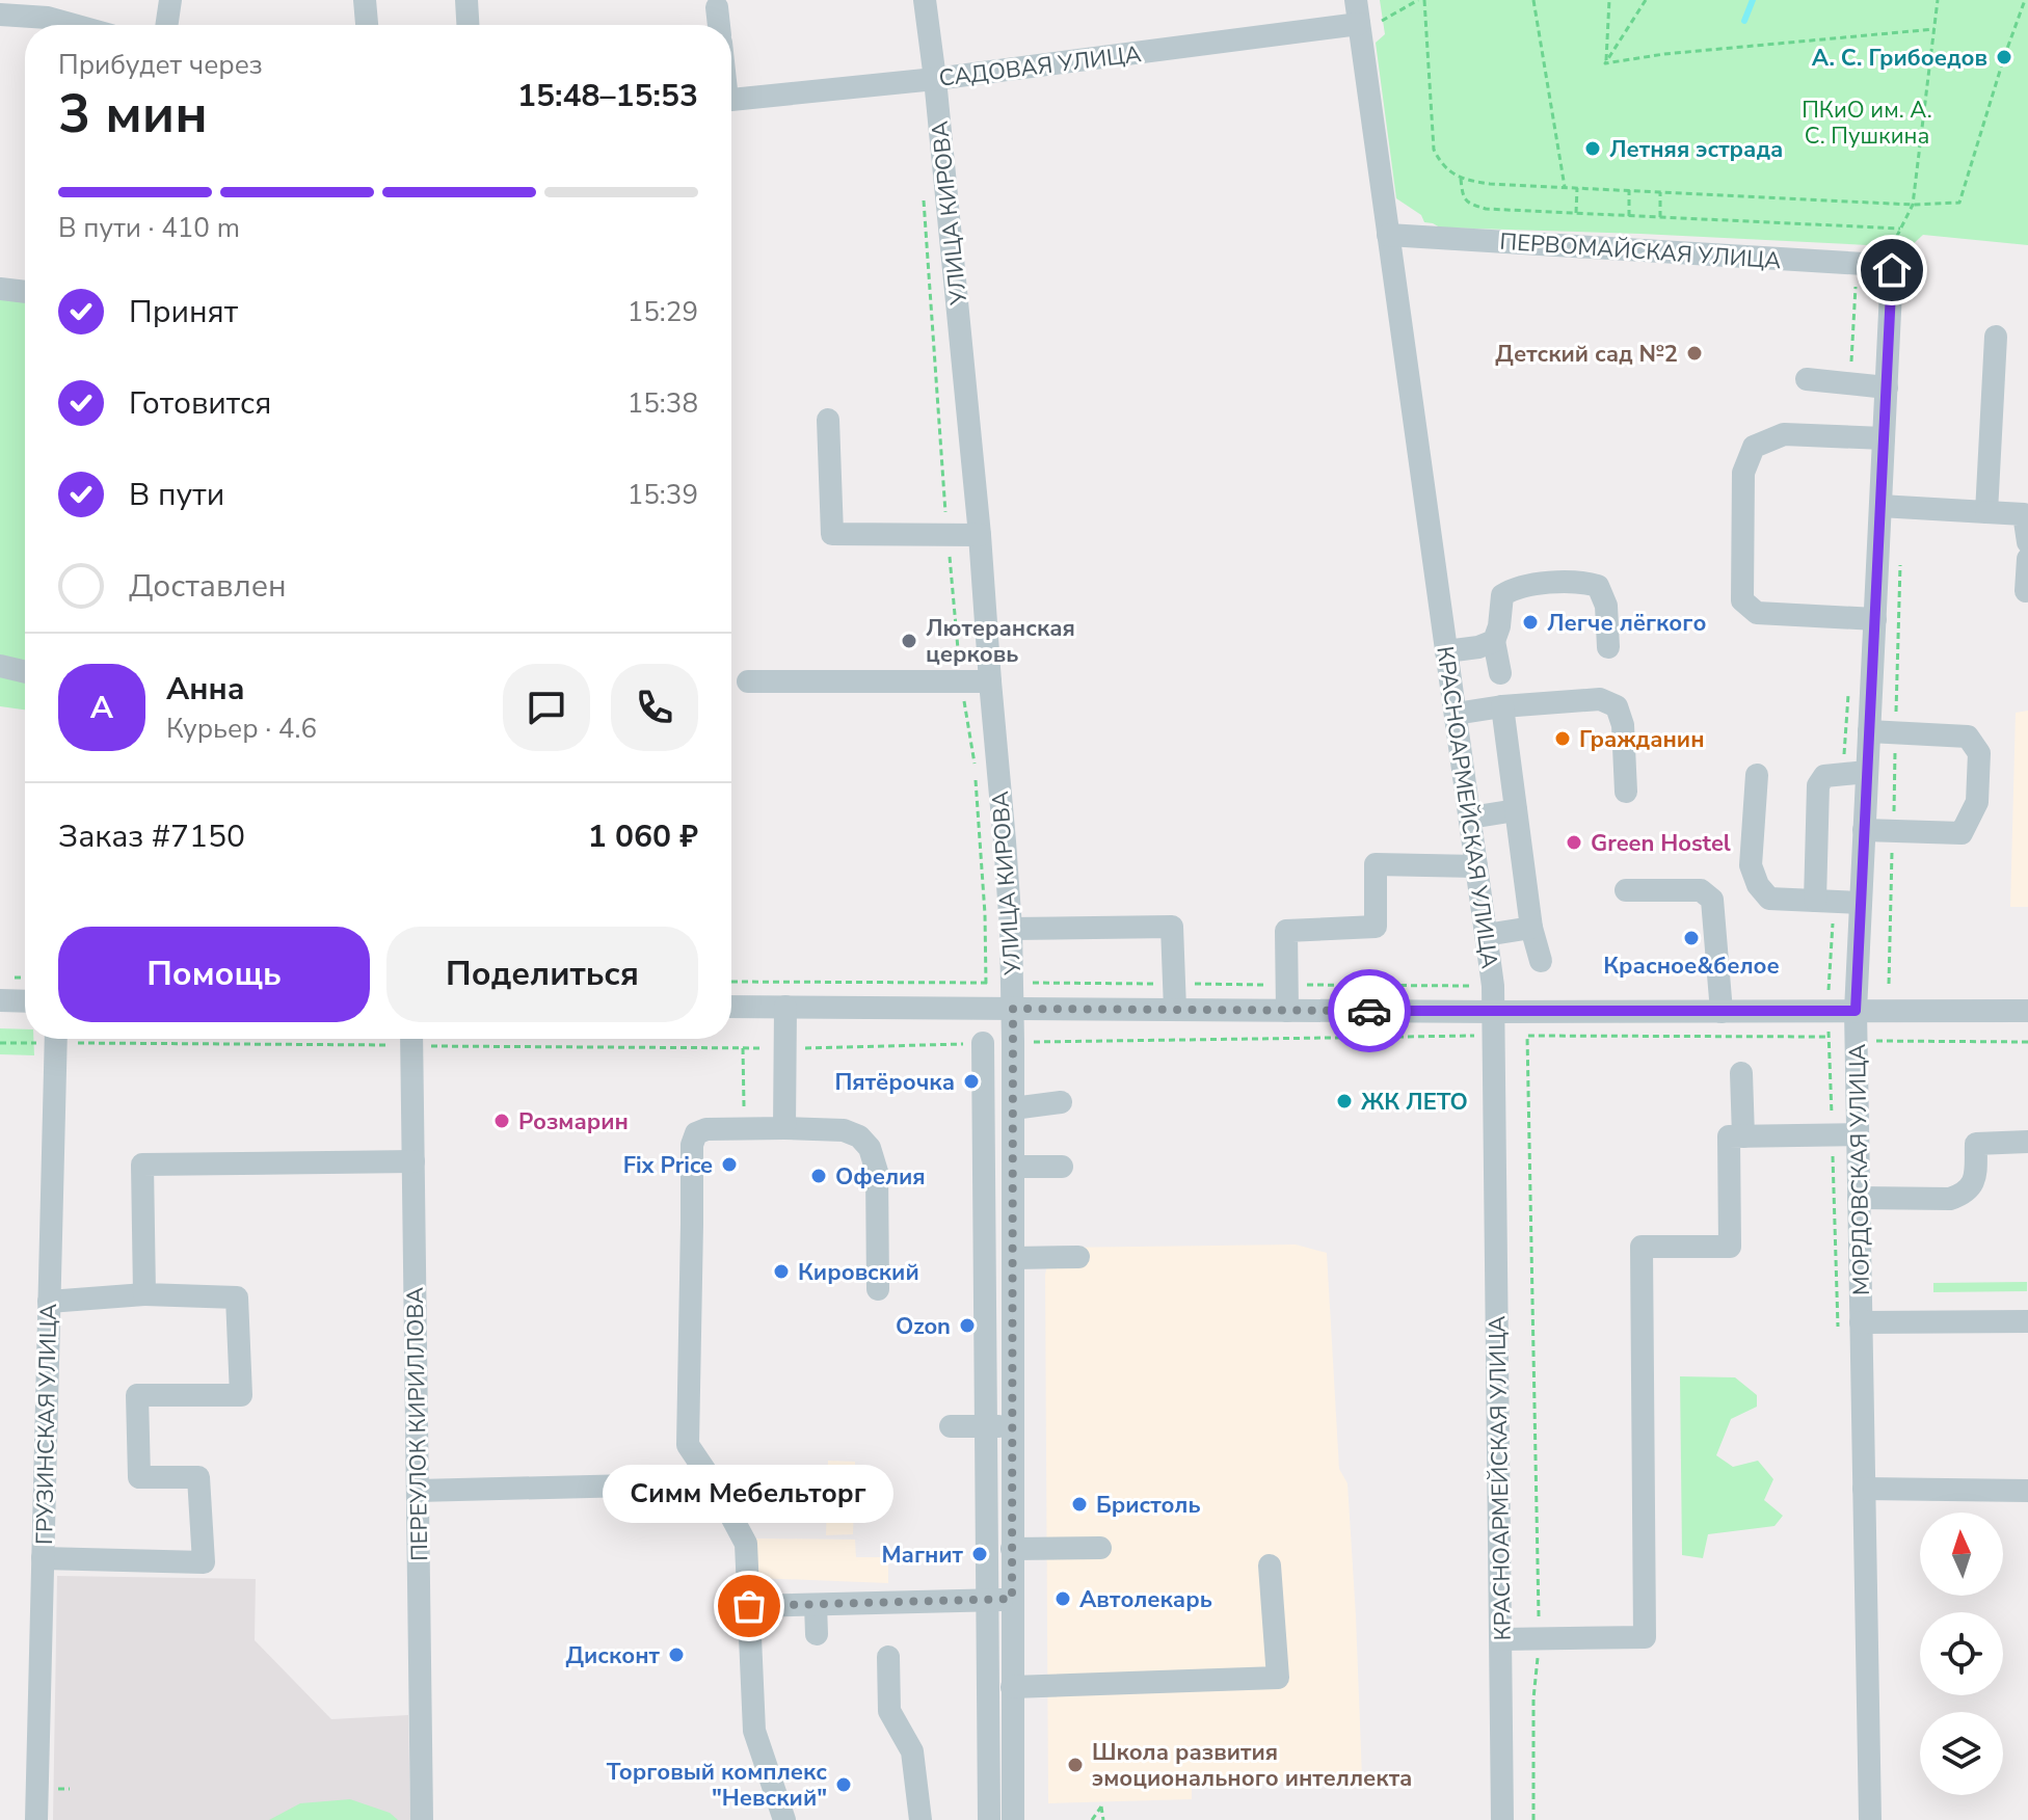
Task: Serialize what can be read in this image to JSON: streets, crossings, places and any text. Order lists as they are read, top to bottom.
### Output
{
  "streets": {
    "street": [
      "САДОВАЯ УЛИЦА",
      "УЛИЦА КИРОВА",
      "ПЕРВОМАЙСКАЯ УЛИЦА",
      "КРАСНОАРМЕЙСКАЯ УЛИЦА",
      "МОРДОВСКАЯ УЛИЦА",
      "ГРУЗИНСКАЯ УЛИЦА",
      "ПЕРЕУЛОК КИРИЛЛОВА"
    ]
  },
  "crossings": [
    ["САДОВАЯ УЛИЦА", "УЛИЦА КИРОВА"],
    ["САДОВАЯ УЛИЦА", "КРАСНОАРМЕЙСКАЯ УЛИЦА"],
    ["ПЕРВОМАЙСКАЯ УЛИЦА", "КРАСНОАРМЕЙСКАЯ УЛИЦА"],
    ["ПЕРВОМАЙСКАЯ УЛИЦА", "МОРДОВСКАЯ УЛИЦА"]
  ],
  "parks": ["ПКиО им. А. С. Пушкина"],
  "places": [
    "А. С. Грибоедов",
    "Летняя эстрада",
    "Детский сад №2",
    "Легче лёгкого",
    "Лютеранская церковь",
    "Гражданин",
    "Green Hostel",
    "Красное&белое",
    "Пятёрочка",
    "ЖК ЛЕТО",
    "Розмарин",
    "Fix Price",
    "Офелия",
    "Кировский",
    "Ozon",
    "Бристоль",
    "Магнит",
    "Автолекарь",
    "Симм Мебельторг",
    "Дисконт",
    "Школа развития эмоционального интеллекта",
    "Торговый комплекс \"Невский\""
  ],
  "north": "top",
  "page": {
    "heading": ["3 мин", "Прибудет через", "15:48–15:53"],
    "panel": [
      "Анна",
      "Курьер · 4.6",
      "Заказ #7150",
      "1 060 ₽"
    ],
    "bar": "В пути · 410 m",
    "list": [
      ["Принят", "15:29"],
      ["Готовится", "15:38"],
      ["В пути", "15:39"],
      "Доставлен"
    ],
    "round": "А",
    "buttons": ["Помощь", "Поделиться"],
    "bubble": "Симм Мебельторг"
  }
}
